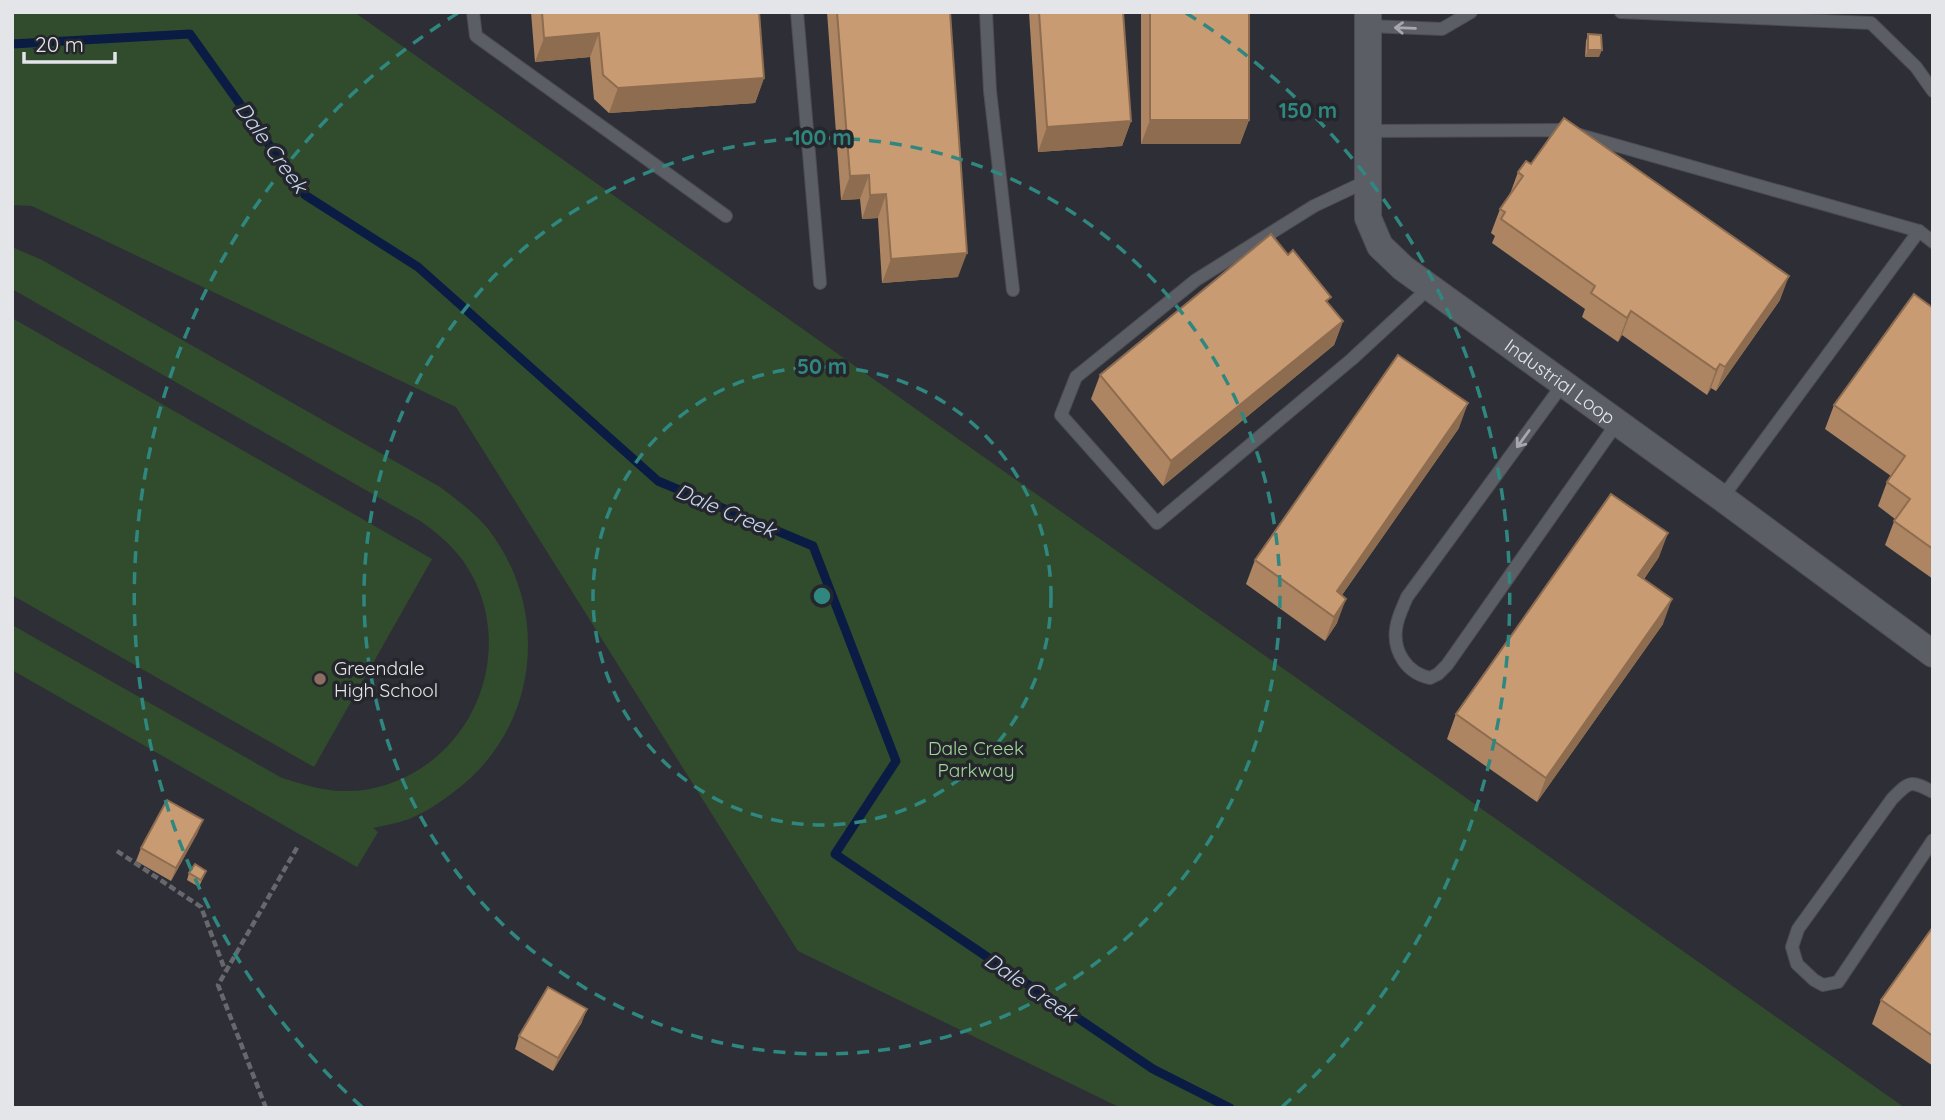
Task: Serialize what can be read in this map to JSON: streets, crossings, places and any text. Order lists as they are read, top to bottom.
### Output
{
  "streets": {
    "street": ["Industrial Loop"]
  },
  "water": ["Dale Creek"],
  "parks": ["Dale Creek Parkway"],
  "places": ["Greendale High School"],
  "scale_bar": "20 m",
  "rings": ["150 m", "100 m", "50 m"]
}
